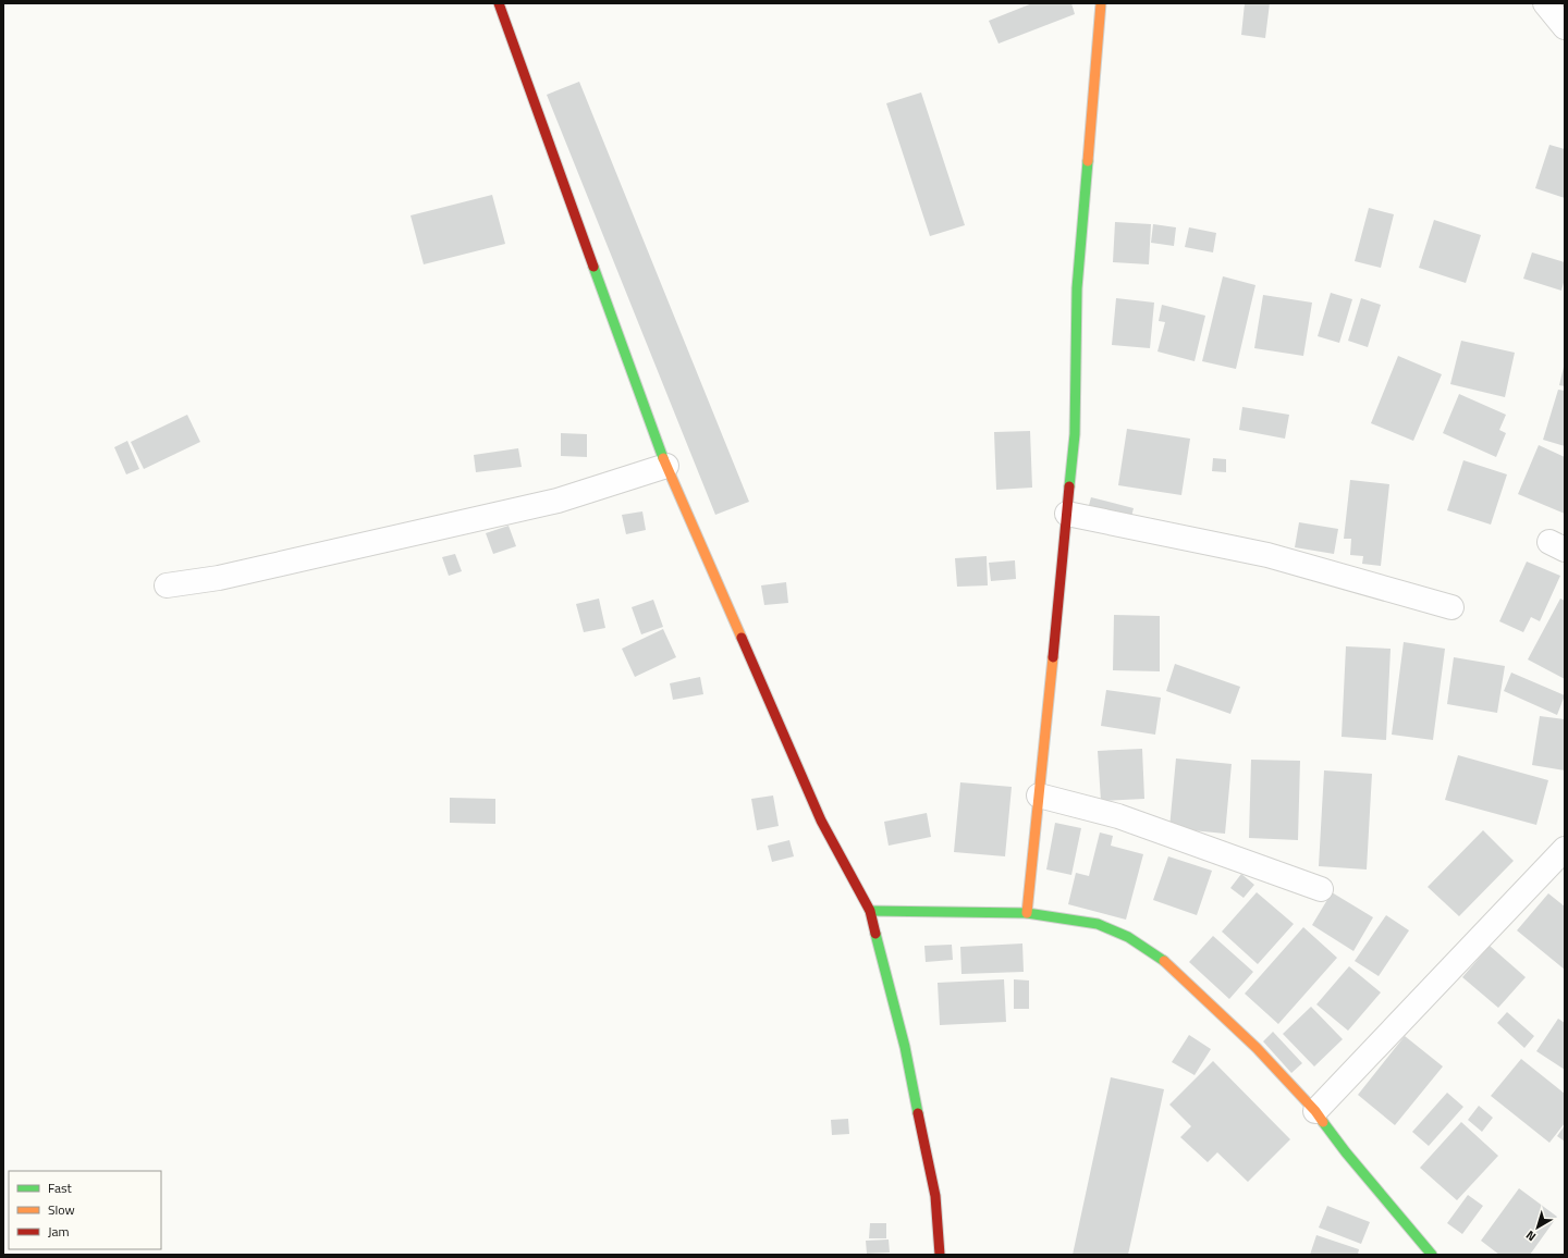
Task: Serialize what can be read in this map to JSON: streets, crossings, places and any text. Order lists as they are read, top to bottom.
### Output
{
  "legend": ["Fast", "Slow", "Jam"],
  "north": "bottom left"
}
